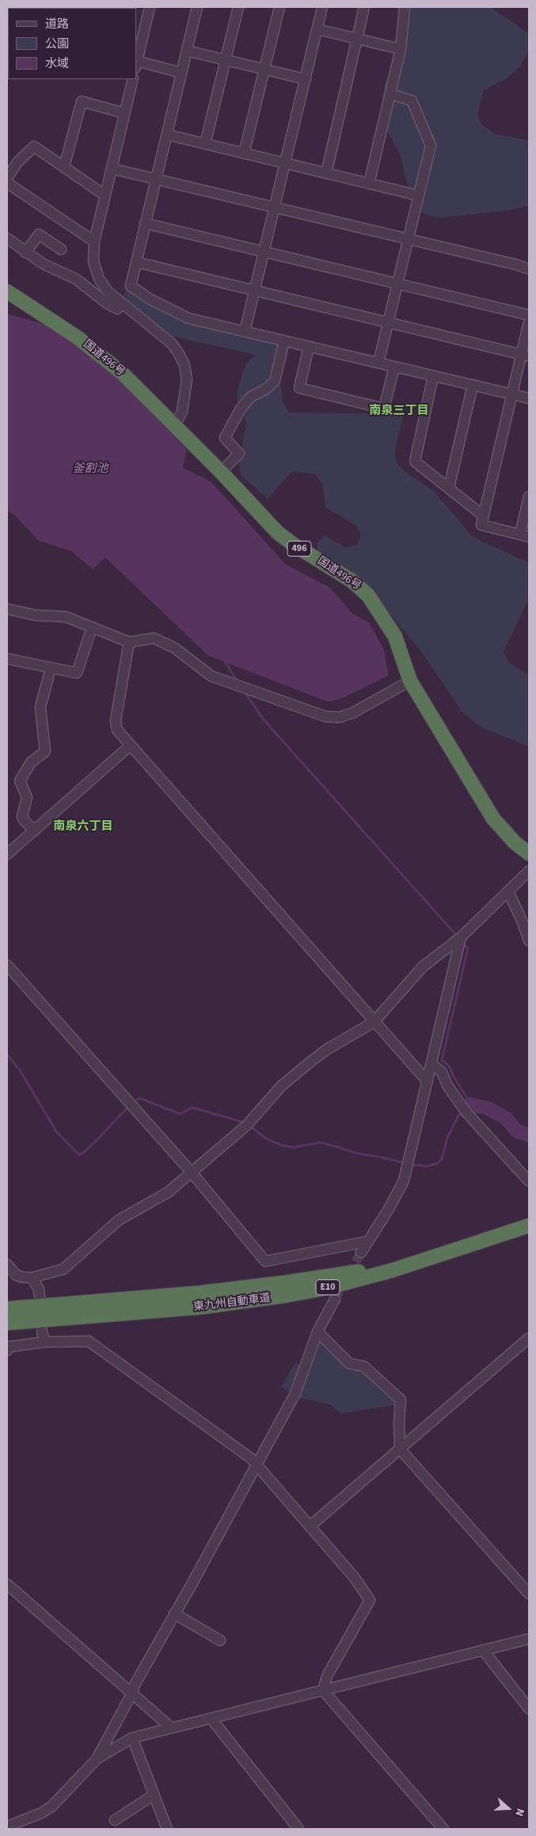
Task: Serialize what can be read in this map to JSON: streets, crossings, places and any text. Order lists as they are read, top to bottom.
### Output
{
  "streets": {
    "highway": [
      "国道496号",
      "496",
      "E10",
      "東九州自動車道"
    ]
  },
  "districts": ["南泉三丁目", "南泉六丁目"],
  "water": ["釜割池"],
  "legend": ["道路", "公園", "水域"],
  "north": "right"
}
